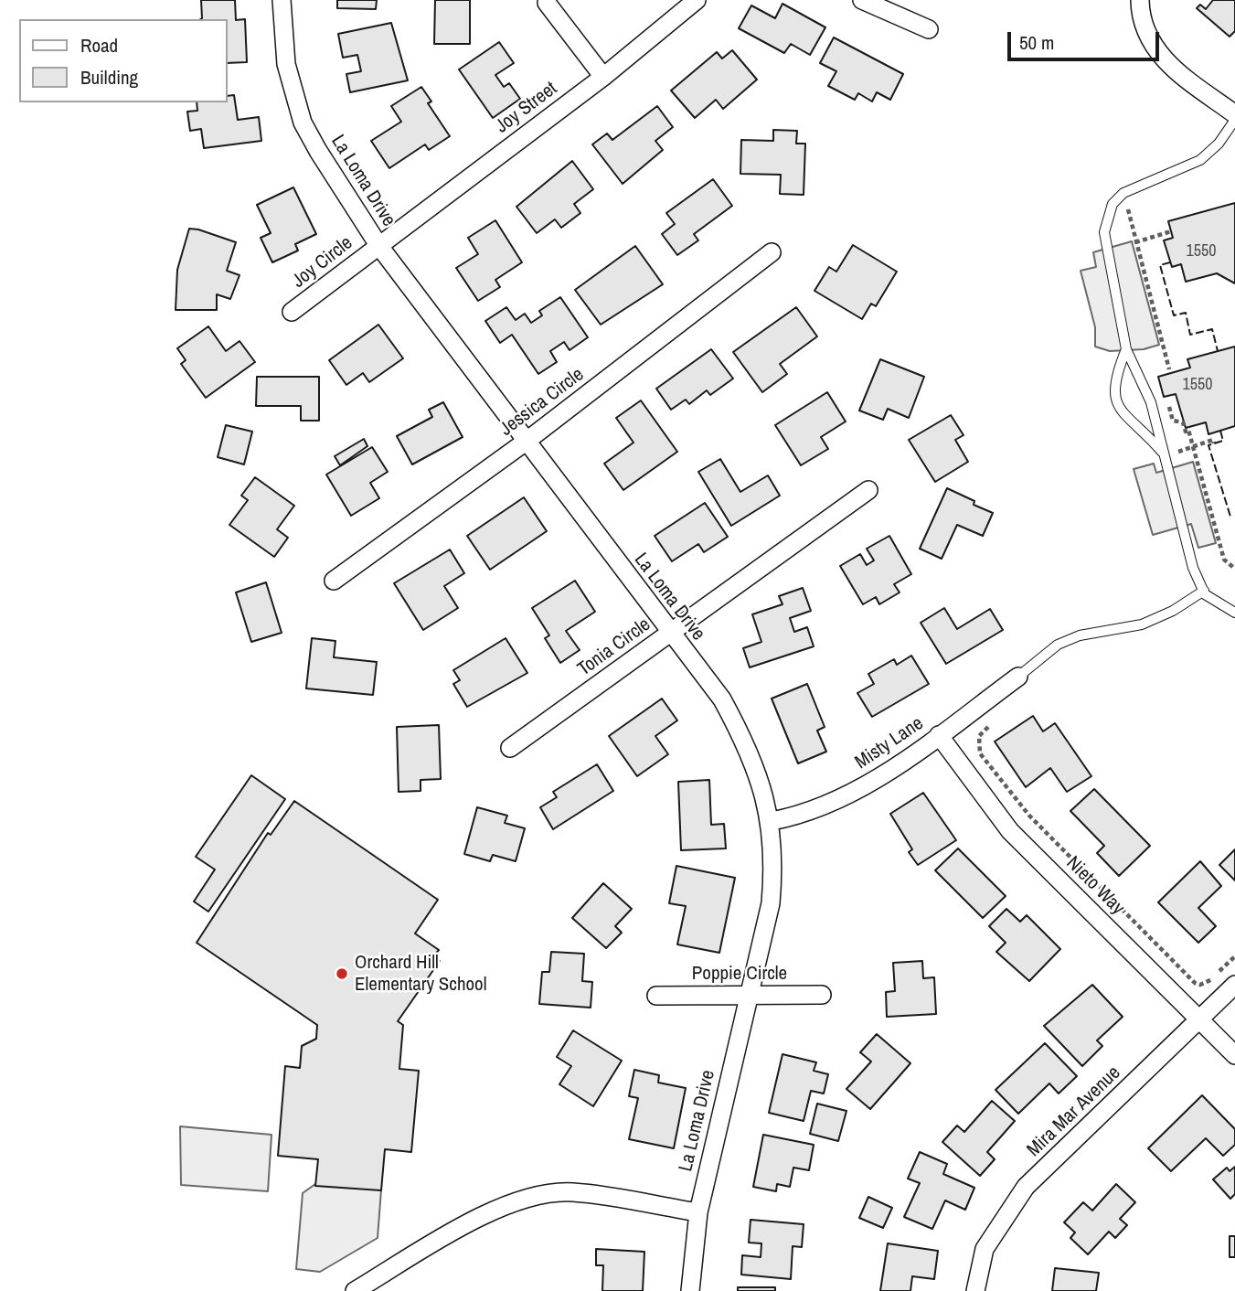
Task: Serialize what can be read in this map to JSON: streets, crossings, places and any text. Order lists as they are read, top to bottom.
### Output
{
  "streets": {
    "street": [
      "Joy Street",
      "La Loma Drive",
      "Joy Circle",
      "Jessica Circle",
      "Tonia Circle",
      "Misty Lane",
      "Nieto Way",
      "Poppie Circle",
      "Mira Mar Avenue"
    ]
  },
  "crossings": [
    ["Joy Street", "La Loma Drive"],
    ["Joy Street", "Joy Circle"],
    ["La Loma Drive", "Joy Circle"],
    ["La Loma Drive", "Jessica Circle"],
    ["La Loma Drive", "Tonia Circle"],
    ["La Loma Drive", "Misty Lane"],
    ["La Loma Drive", "Poppie Circle"],
    ["Misty Lane", "Nieto Way"],
    ["Nieto Way", "Mira Mar Avenue"]
  ],
  "places": ["Orchard Hill Elementary School"],
  "house_numbers": ["1550", "1550"],
  "legend": ["Road", "Building"],
  "scale_bar": "50 m"
}
